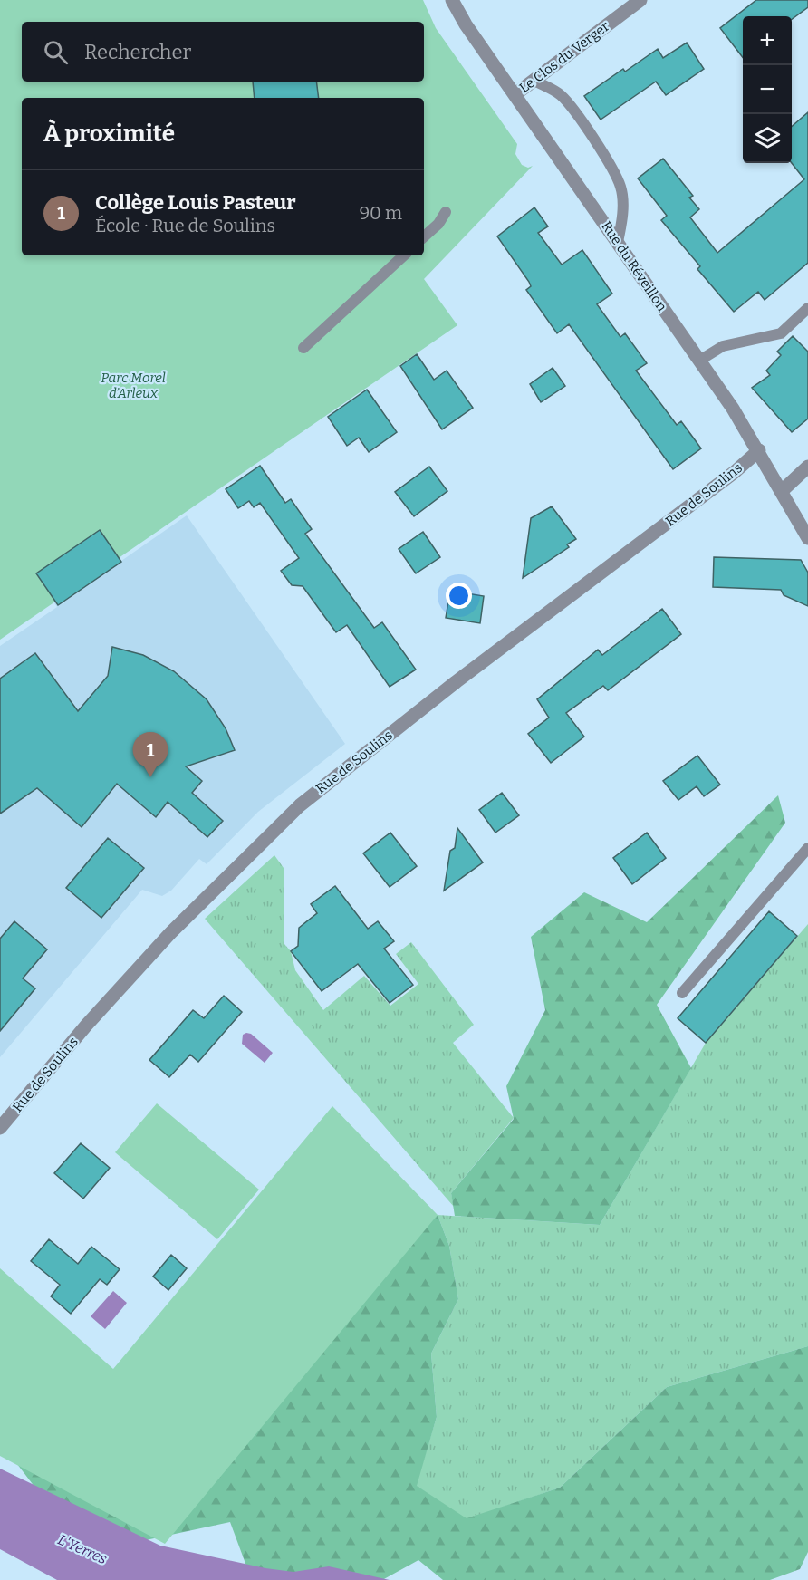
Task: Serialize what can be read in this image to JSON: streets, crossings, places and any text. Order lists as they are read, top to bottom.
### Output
{
  "streets": {
    "street": ["Le Clos du Verger", "Rue du Réveillon", "Rue de Soulins"]
  },
  "crossings": [
    ["Le Clos du Verger", "Rue du Réveillon"],
    ["Rue du Réveillon", "Rue de Soulins"]
  ],
  "water": ["L'Yerres"],
  "parks": ["Parc Morel d’Arleux"],
  "page": {
    "map_buttons": ["+", "−"],
    "search": "Rechercher",
    "heading": "À proximité",
    "list": [
      {
        "mark": "1",
        "name": "Collège Louis Pasteur",
        "note": "École · Rue de Soulins",
        "value": "90 m"
      }
    ],
    "pins": "1"
  }
}
